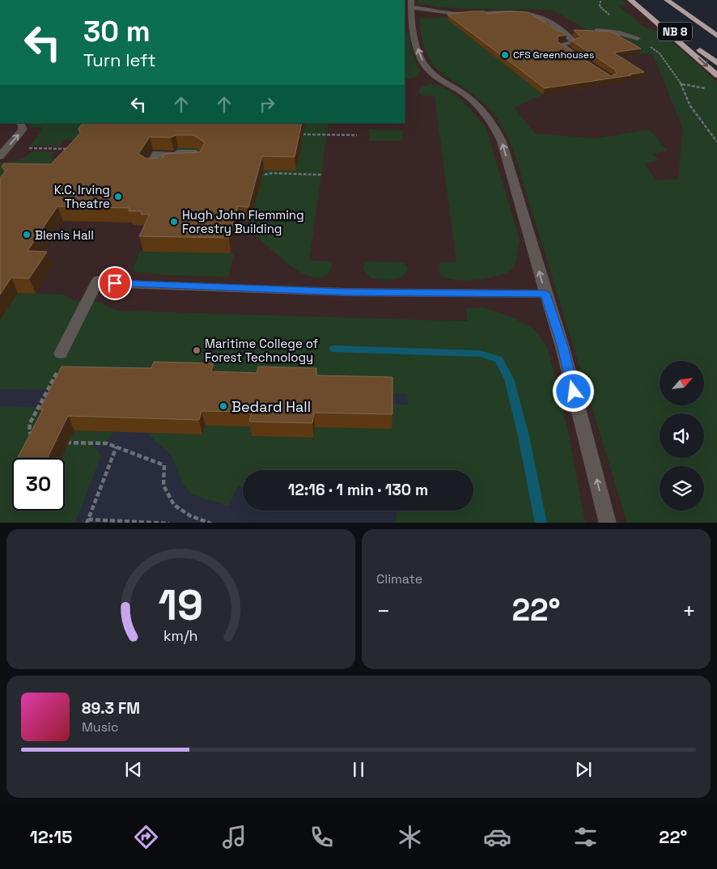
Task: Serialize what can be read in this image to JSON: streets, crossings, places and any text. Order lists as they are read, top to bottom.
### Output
{
  "streets": {
    "highway": ["NB 8"]
  },
  "places": [
    "CFS Greenhouses",
    "K.C. Irving Theatre",
    "Hugh John Flemming Forestry Building",
    "Blenis Hall",
    "Maritime College of Forest Technology",
    "Bedard Hall"
  ],
  "north": "top right",
  "page": {
    "turn": ["30 m", "Turn left"],
    "limit": "30",
    "trip": "12:16 · 1 min · 130 m",
    "tile": "Climate",
    "heat": ["−", "22°", "+"],
    "song": ["89.3 FM", "Music"],
    "tabs": ["12:15", "22°"],
    "gauge": ["19", "km/h"]
  }
}
